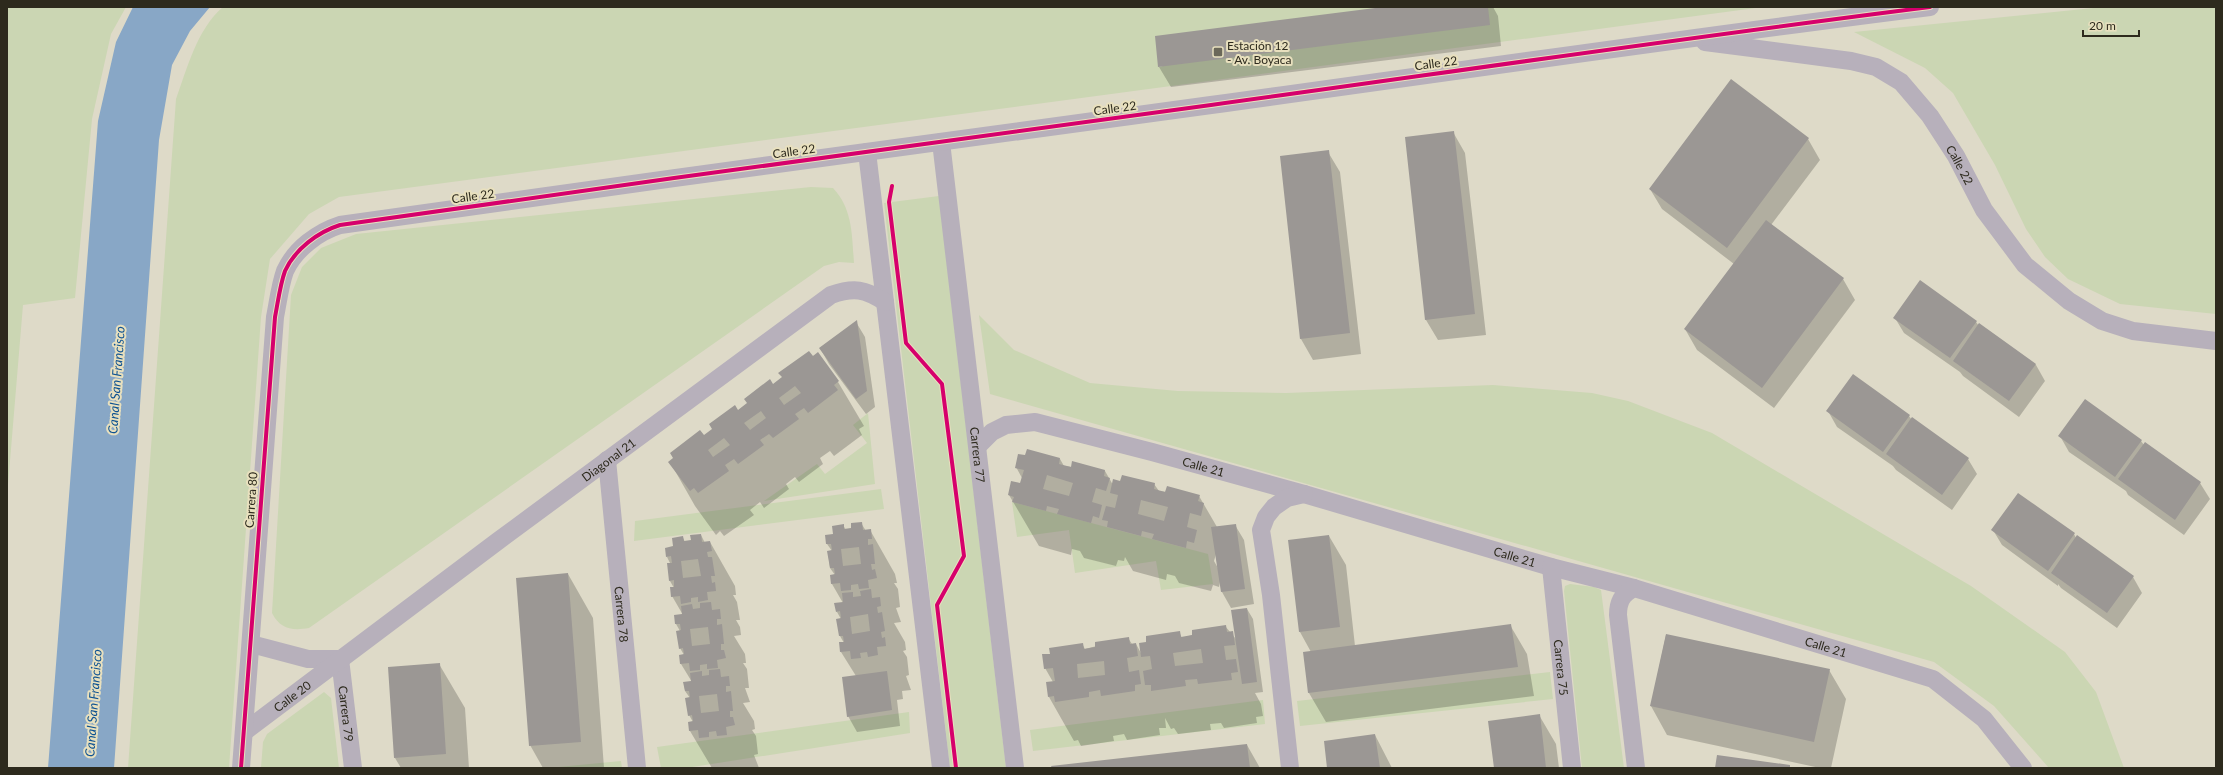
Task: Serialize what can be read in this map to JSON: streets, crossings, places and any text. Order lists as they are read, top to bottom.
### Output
{
  "streets": {
    "street": [
      "Calle 22",
      "Carrera 77",
      "Diagonal 21",
      "Calle 21",
      "Carrera 80",
      "Carrera 78",
      "Carrera 75",
      "Calle 20",
      "Carrera 79"
    ]
  },
  "crossings": [
    ["Calle 22", "Carrera 77"],
    ["Calle 22", "Carrera 80"],
    ["Carrera 77", "Calle 21"],
    ["Diagonal 21", "Carrera 78"],
    ["Diagonal 21", "Calle 20"],
    ["Diagonal 21", "Carrera 79"],
    ["Calle 21", "Carrera 75"],
    ["Carrera 80", "Calle 20"],
    ["Calle 20", "Carrera 79"]
  ],
  "water": ["Canal San Francisco"],
  "places": {
    "transit": ["Estación 12 - Av. Boyaca"]
  },
  "scale_bar": "20 m"
}
